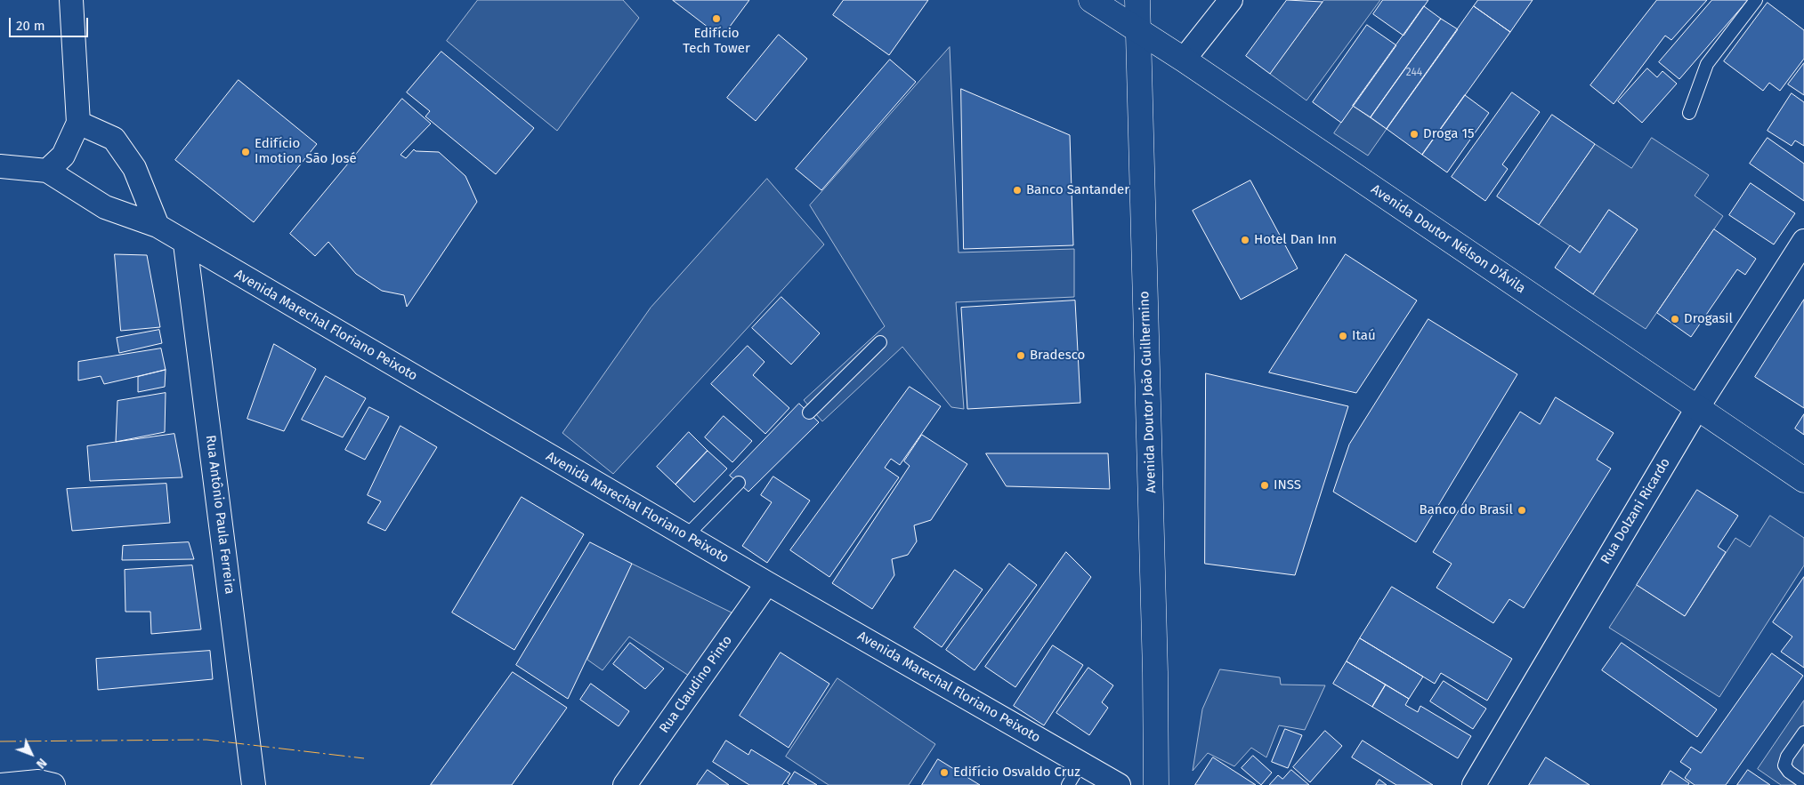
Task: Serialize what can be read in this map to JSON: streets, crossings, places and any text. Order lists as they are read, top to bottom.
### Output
{
  "streets": {
    "main road": ["Avenida Doutor Nélson D'Ávila", "Avenida Doutor João Guilhermino"],
    "street": [
      "Avenida Marechal Floriano Peixoto",
      "Rua Dolzani Ricardo",
      "Rua Antônio Paula Ferreira",
      "Rua Claudino Pinto"
    ]
  },
  "crossings": [
    ["Avenida Doutor Nélson D'Ávila", "Avenida Doutor João Guilhermino"],
    ["Avenida Doutor Nélson D'Ávila", "Rua Dolzani Ricardo"],
    ["Avenida Marechal Floriano Peixoto", "Rua Antônio Paula Ferreira"],
    ["Avenida Marechal Floriano Peixoto", "Rua Claudino Pinto"]
  ],
  "places": [
    "Edifício Tech Tower",
    "Droga 15",
    "Edifício Imotion São José",
    "Banco Santander",
    "Hotel Dan Inn",
    "Drogasil",
    "Itaú",
    "Bradesco",
    "INSS",
    "Banco do Brasil",
    "Edifício Osvaldo Cruz"
  ],
  "house_numbers": ["244"],
  "scale_bar": "20 m",
  "north": "bottom right"
}
